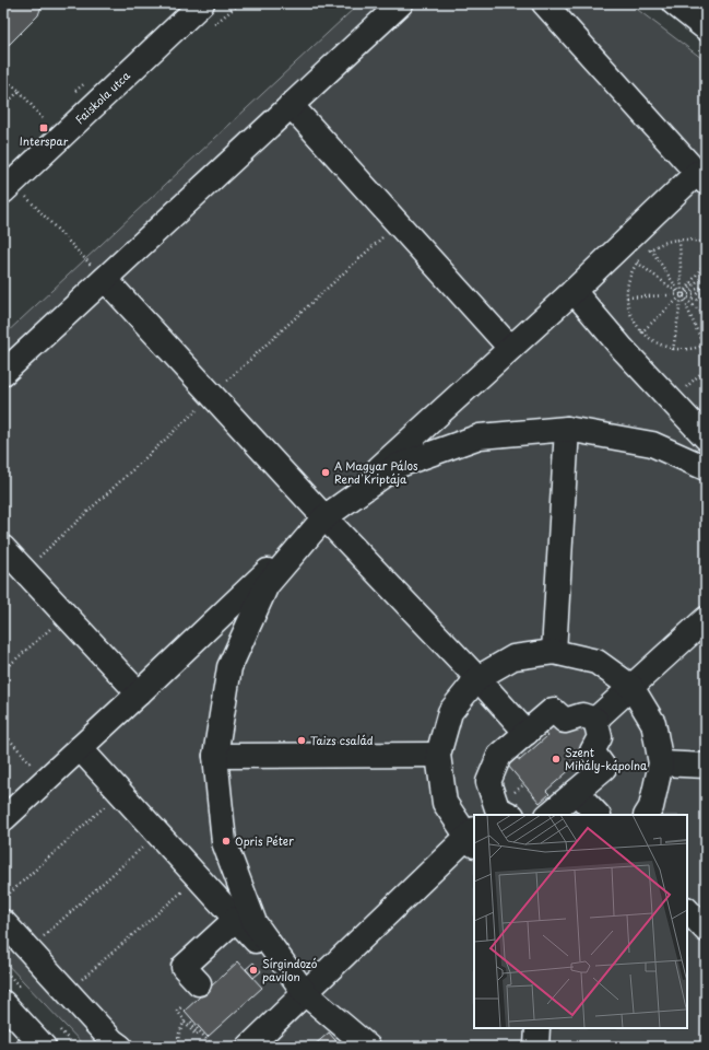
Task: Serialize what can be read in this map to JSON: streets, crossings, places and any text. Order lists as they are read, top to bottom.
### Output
{
  "streets": {
    "street": ["Faiskola utca"]
  },
  "places": {
    "transit": ["Interspar"],
    "other": [
      "A Magyar Pálos Rend Kriptája",
      "Taizs család",
      "Szent Mihály-kápolna",
      "Opris Péter",
      "Sírgindozó pavilon"
    ]
  }
}
